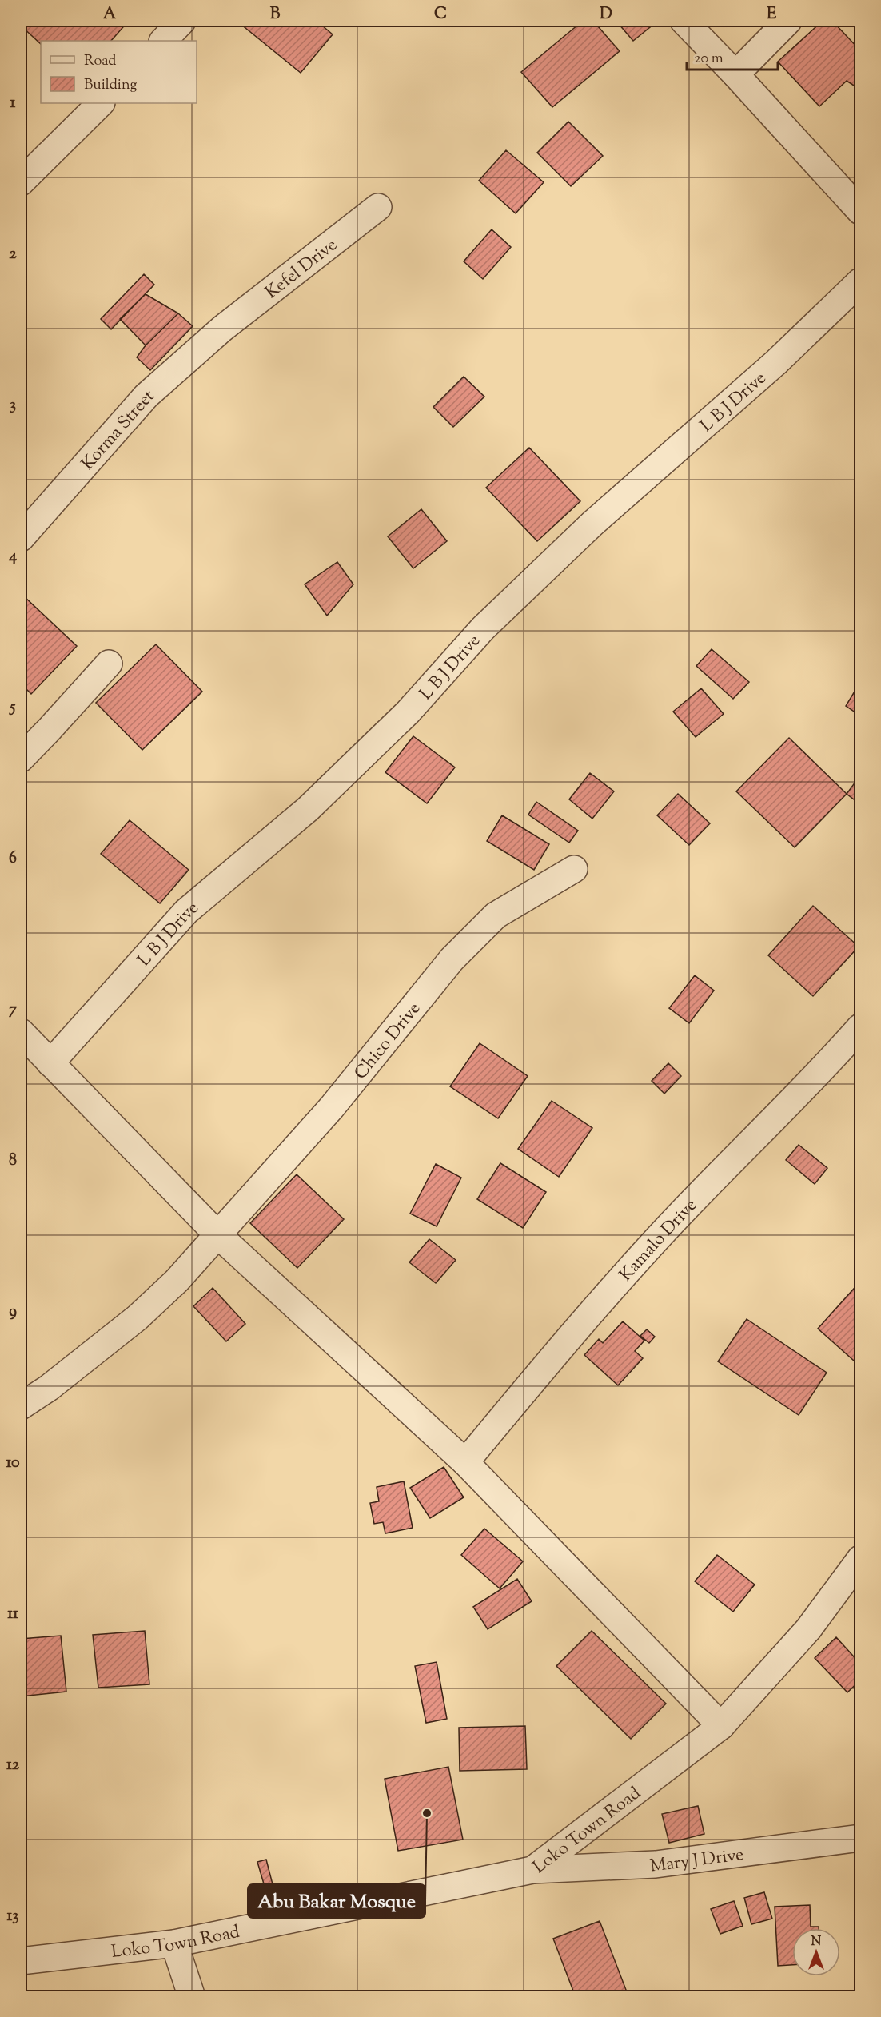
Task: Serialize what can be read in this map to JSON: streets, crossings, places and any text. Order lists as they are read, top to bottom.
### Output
{
  "streets": {
    "street": [
      "Kefel Drive",
      "L B J Drive",
      "Korma Street",
      "Chico Drive",
      "Kamalo Drive",
      "Loko Town Road",
      "Mary J Drive"
    ]
  },
  "crossings": [
    ["Kefel Drive", "Korma Street"],
    ["Loko Town Road", "Mary J Drive"]
  ],
  "places": ["Abu Bakar Mosque"],
  "legend": ["Road", "Building"],
  "scale_bar": "20 m",
  "north": "top",
  "grid": {
    "columns": [
      "A",
      "B",
      "C",
      "D",
      "E"
    ],
    "rows": [
      "1",
      "2",
      "3",
      "4",
      "5",
      "6",
      "7",
      "8",
      "9",
      "10",
      "11",
      "12",
      "13"
    ]
  }
}
